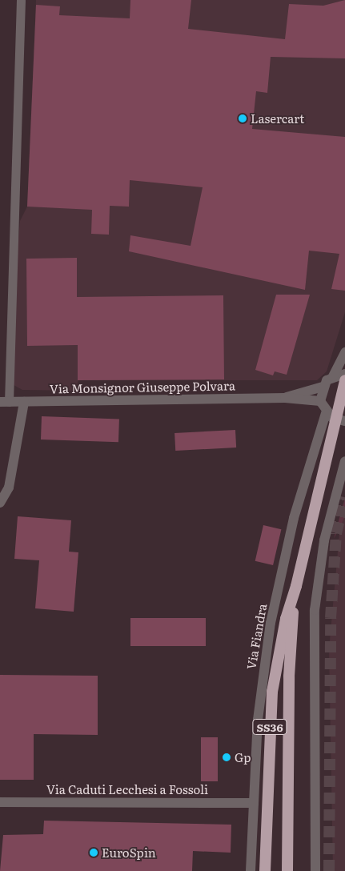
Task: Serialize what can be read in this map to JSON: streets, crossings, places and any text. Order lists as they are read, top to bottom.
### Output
{
  "streets": {
    "highway": ["SS36"],
    "street": ["Via Monsignor Giuseppe Polvara", "Via Fiandra", "Via Caduti Lecchesi a Fossoli"]
  },
  "crossings": [
    ["Via Fiandra", "Via Caduti Lecchesi a Fossoli"]
  ],
  "places": ["Lasercart", "Gp", "EuroSpin"]
}
